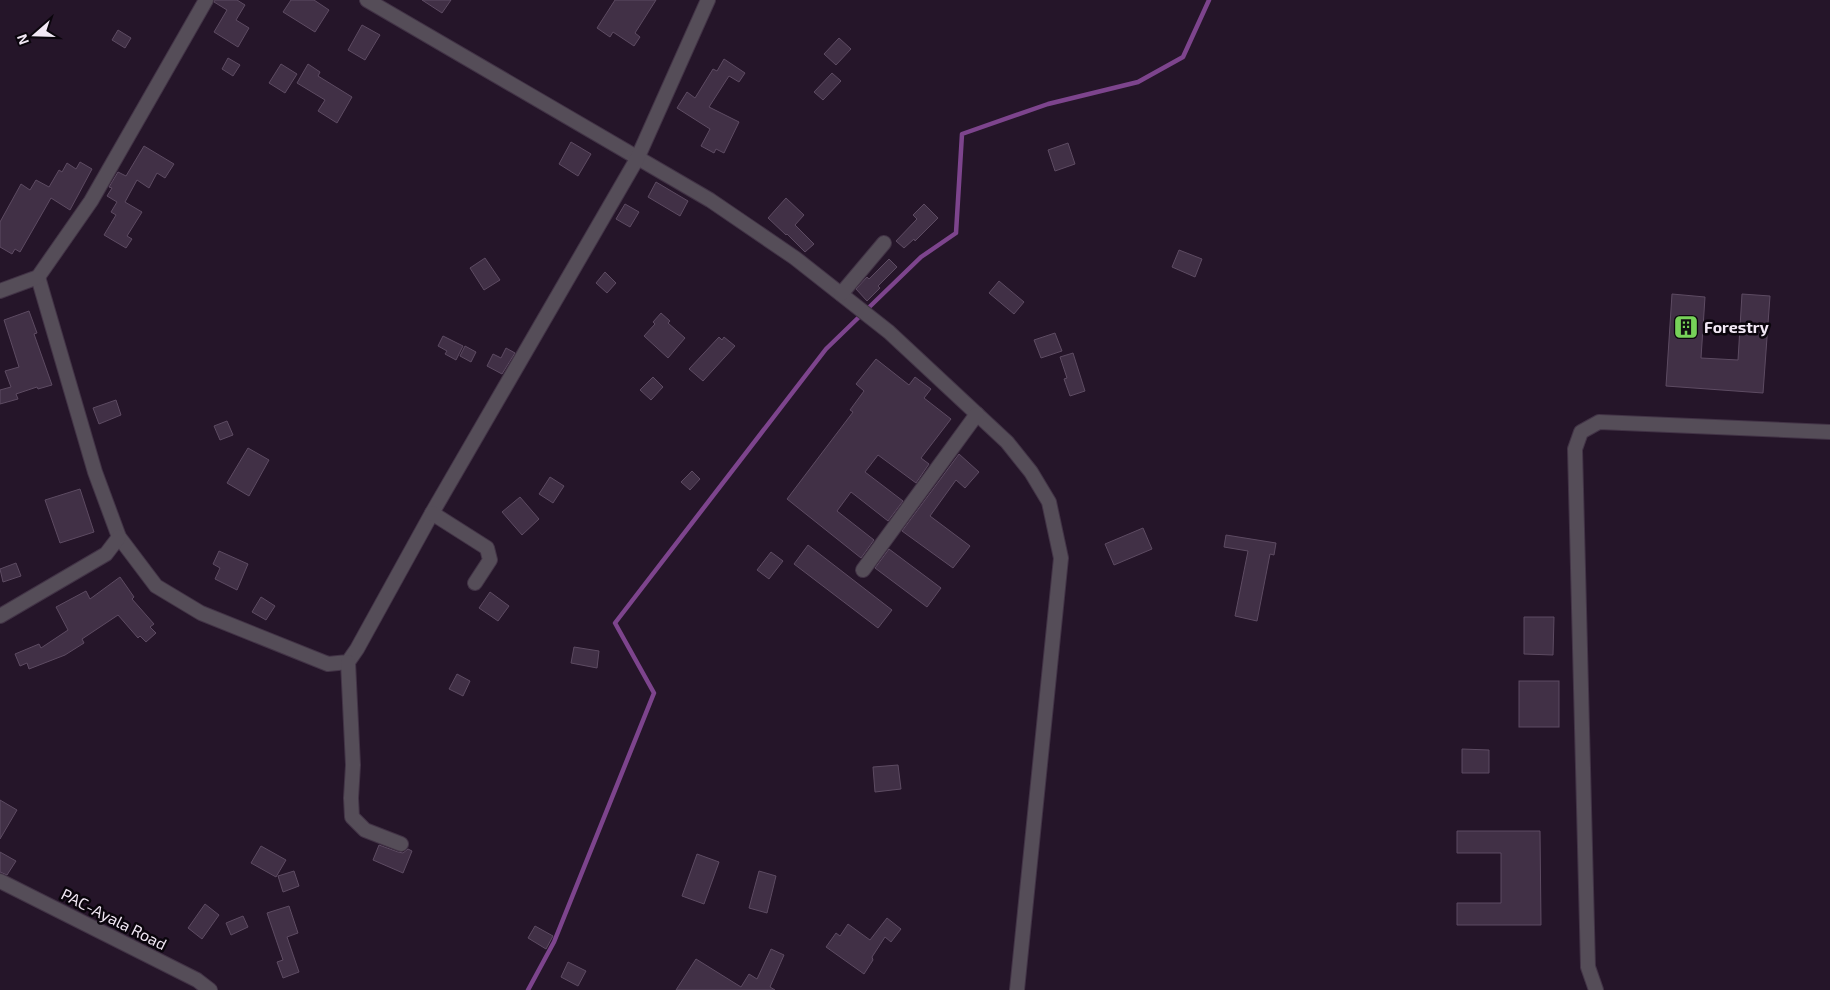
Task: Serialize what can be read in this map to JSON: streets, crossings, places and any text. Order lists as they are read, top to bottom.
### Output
{
  "streets": {
    "street": ["PAC-Ayala Road"]
  },
  "places": {
    "building": ["Forestry"]
  },
  "north": "left"
}
